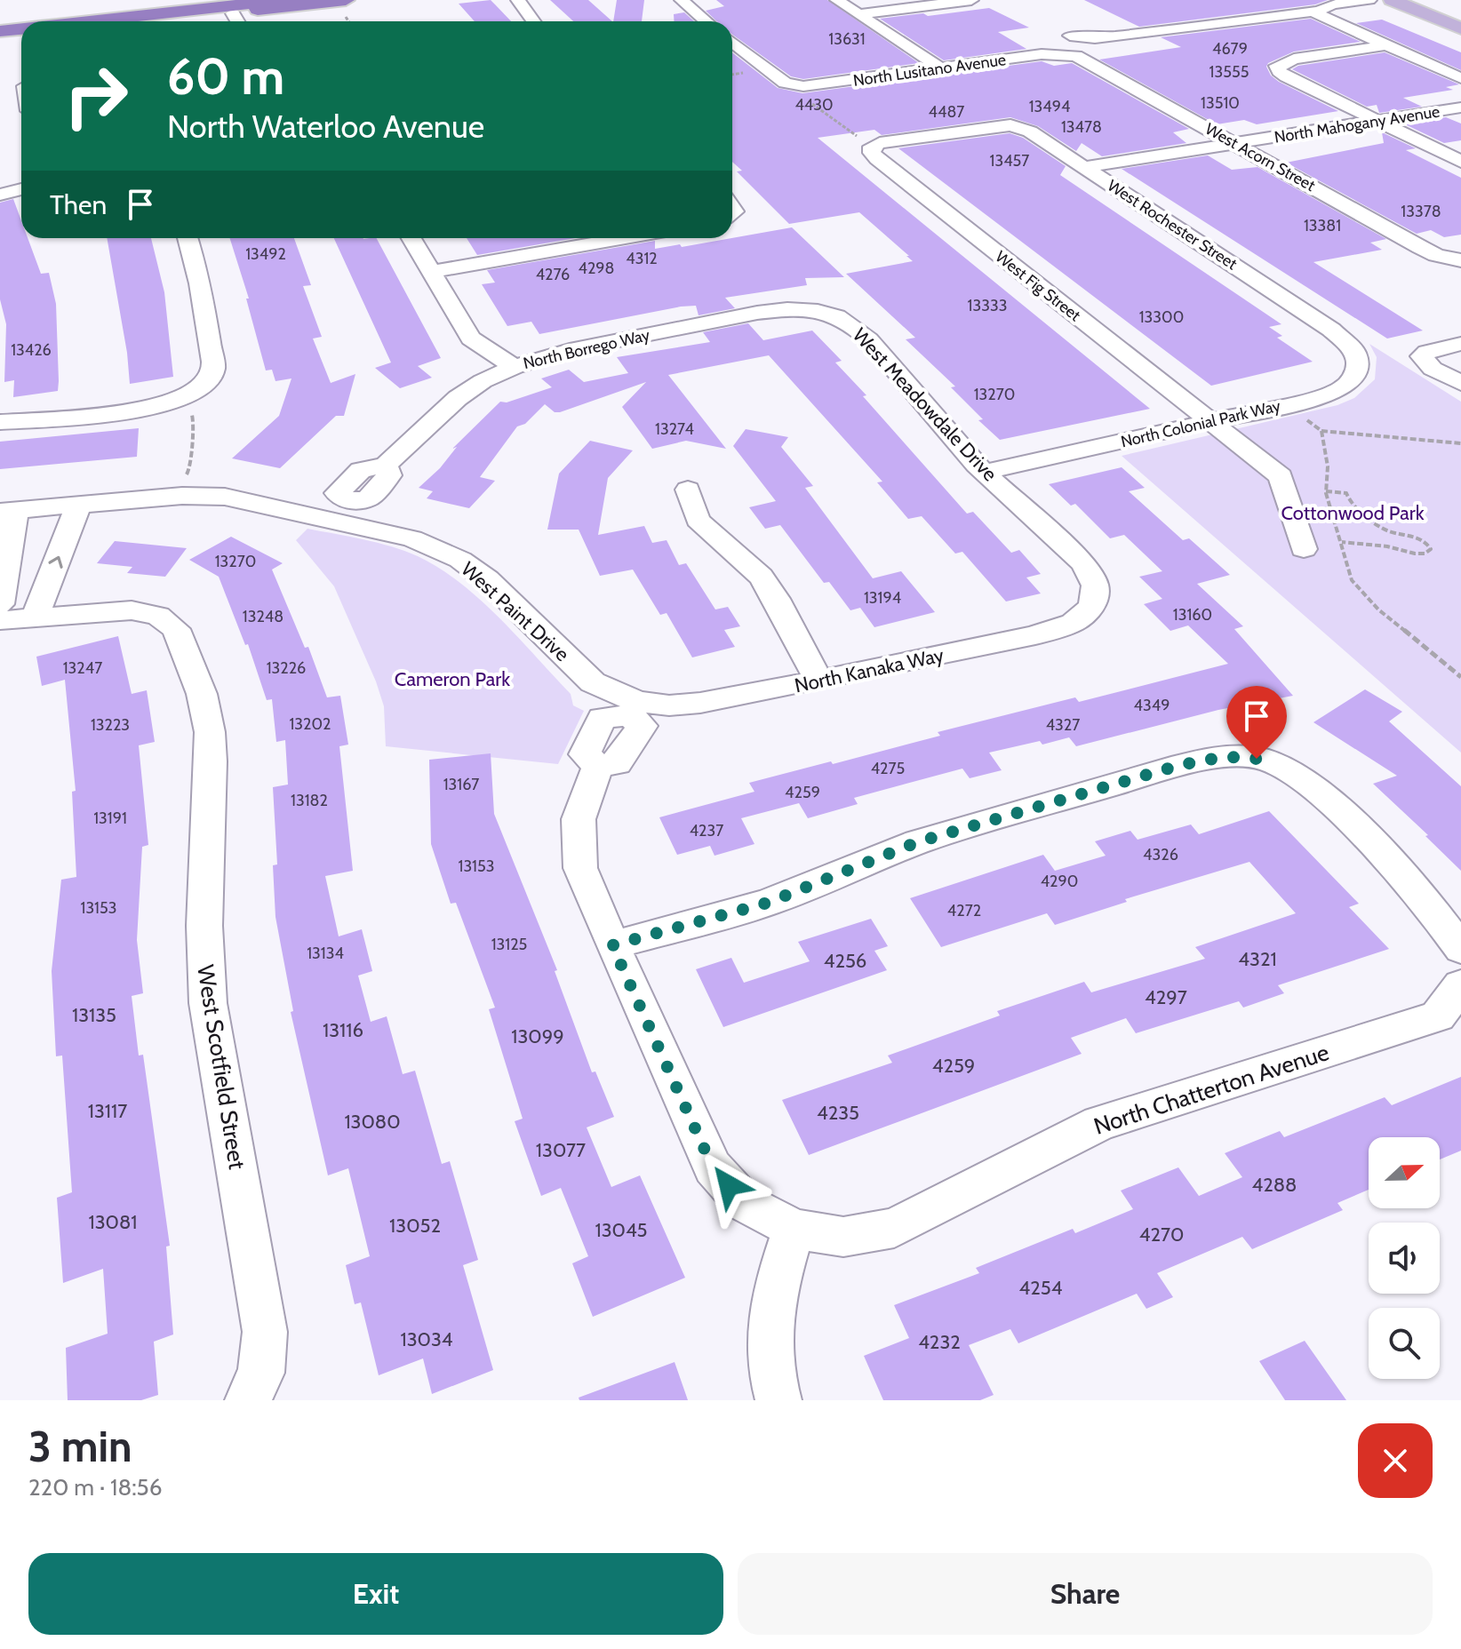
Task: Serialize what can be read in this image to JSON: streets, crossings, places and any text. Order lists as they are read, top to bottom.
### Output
{
  "streets": {
    "street": [
      "North Lusitano Avenue",
      "North Mahogany Avenue",
      "West Acorn Street",
      "West Rochester Street",
      "West Fig Street",
      "North Borrego Way",
      "West Meadowdale Drive",
      "North Colonial Park Way",
      "West Paint Drive",
      "North Kanaka Way",
      "West Scotfield Street",
      "North Chatterton Avenue"
    ]
  },
  "crossings": [
    ["North Lusitano Avenue", "West Acorn Street"],
    ["North Mahogany Avenue", "West Acorn Street"],
    ["North Mahogany Avenue", "West Rochester Street"],
    ["West Rochester Street", "West Fig Street"],
    ["West Rochester Street", "North Colonial Park Way"],
    ["West Fig Street", "North Colonial Park Way"],
    ["North Borrego Way", "West Meadowdale Drive"],
    ["North Borrego Way", "West Paint Drive"],
    ["West Meadowdale Drive", "North Colonial Park Way"],
    ["West Meadowdale Drive", "North Kanaka Way"],
    ["West Paint Drive", "North Kanaka Way"]
  ],
  "parks": ["Cottonwood Park", "Cameron Park"],
  "house_numbers": [
    "13631",
    "4679",
    "13555",
    "13510",
    "4430",
    "13494",
    "4487",
    "13478",
    "13457",
    "13378",
    "13381",
    "13492",
    "4312",
    "4298",
    "4276",
    "13333",
    "13300",
    "13426",
    "13270",
    "13274",
    "13270",
    "13194",
    "13160",
    "13248",
    "13247",
    "13226",
    "4349",
    "13202",
    "13223",
    "4327",
    "4275",
    "13167",
    "4259",
    "13182",
    "13191",
    "4237",
    "4326",
    "13153",
    "4290",
    "13153",
    "4272",
    "13125",
    "13134",
    "4321",
    "4256",
    "4297",
    "13135",
    "13116",
    "13099",
    "4259",
    "13117",
    "4235",
    "13080",
    "13077",
    "4288",
    "13081",
    "13052",
    "13045",
    "4270",
    "4254",
    "13034",
    "4232"
  ],
  "north": "right",
  "page": {
    "turn": ["60 m", "North Waterloo Avenue"],
    "then": "Then",
    "heading": ["3 min", "220 m · 18:56"],
    "buttons": ["Exit", "Share"]
  }
}
